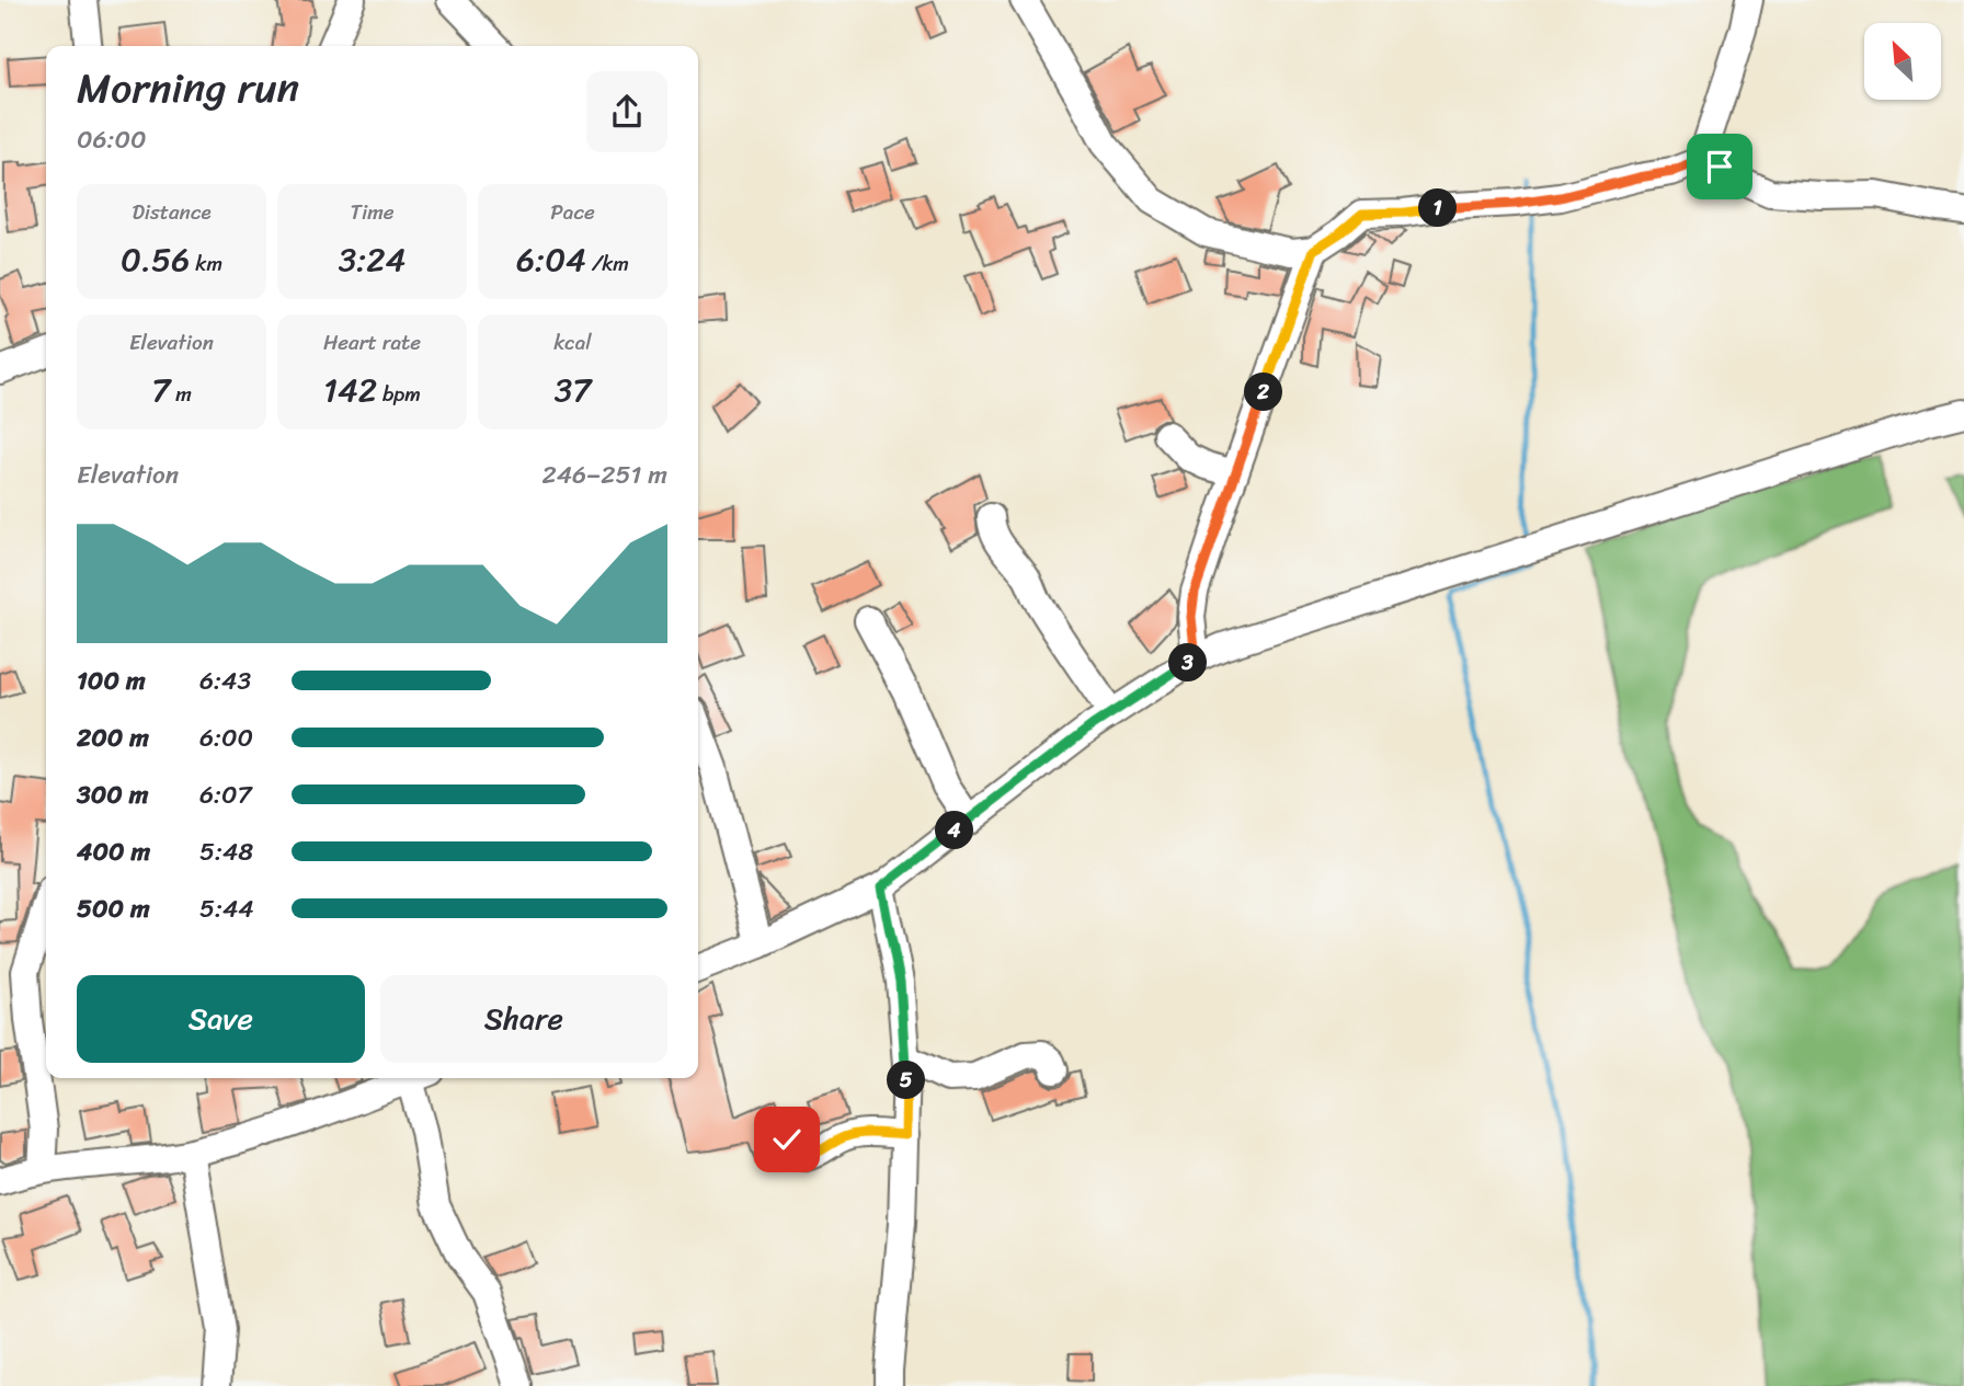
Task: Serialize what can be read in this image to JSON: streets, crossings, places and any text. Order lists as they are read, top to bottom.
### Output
{
  "north": "top left",
  "page": {
    "heading": ["Morning run", "06:00"],
    "stats": [
      ["Distance", "0.56 km"],
      ["Time", "3:24"],
      ["Pace", "6:04 /km"],
      ["Elevation", "7 m"],
      ["Heart rate", "142 bpm"],
      ["kcal", "37"]
    ],
    "pins": [
      "1",
      "2",
      "3",
      "4",
      "5"
    ],
    "chart": ["Elevation", "246–251 m"],
    "list": [
      {
        "name": "100 m",
        "note": "6:43"
      },
      {
        "name": "200 m",
        "note": "6:00"
      },
      {
        "name": "300 m",
        "note": "6:07"
      },
      {
        "name": "400 m",
        "note": "5:48"
      },
      {
        "name": "500 m",
        "note": "5:44"
      }
    ],
    "buttons": ["Save", "Share"]
  }
}
